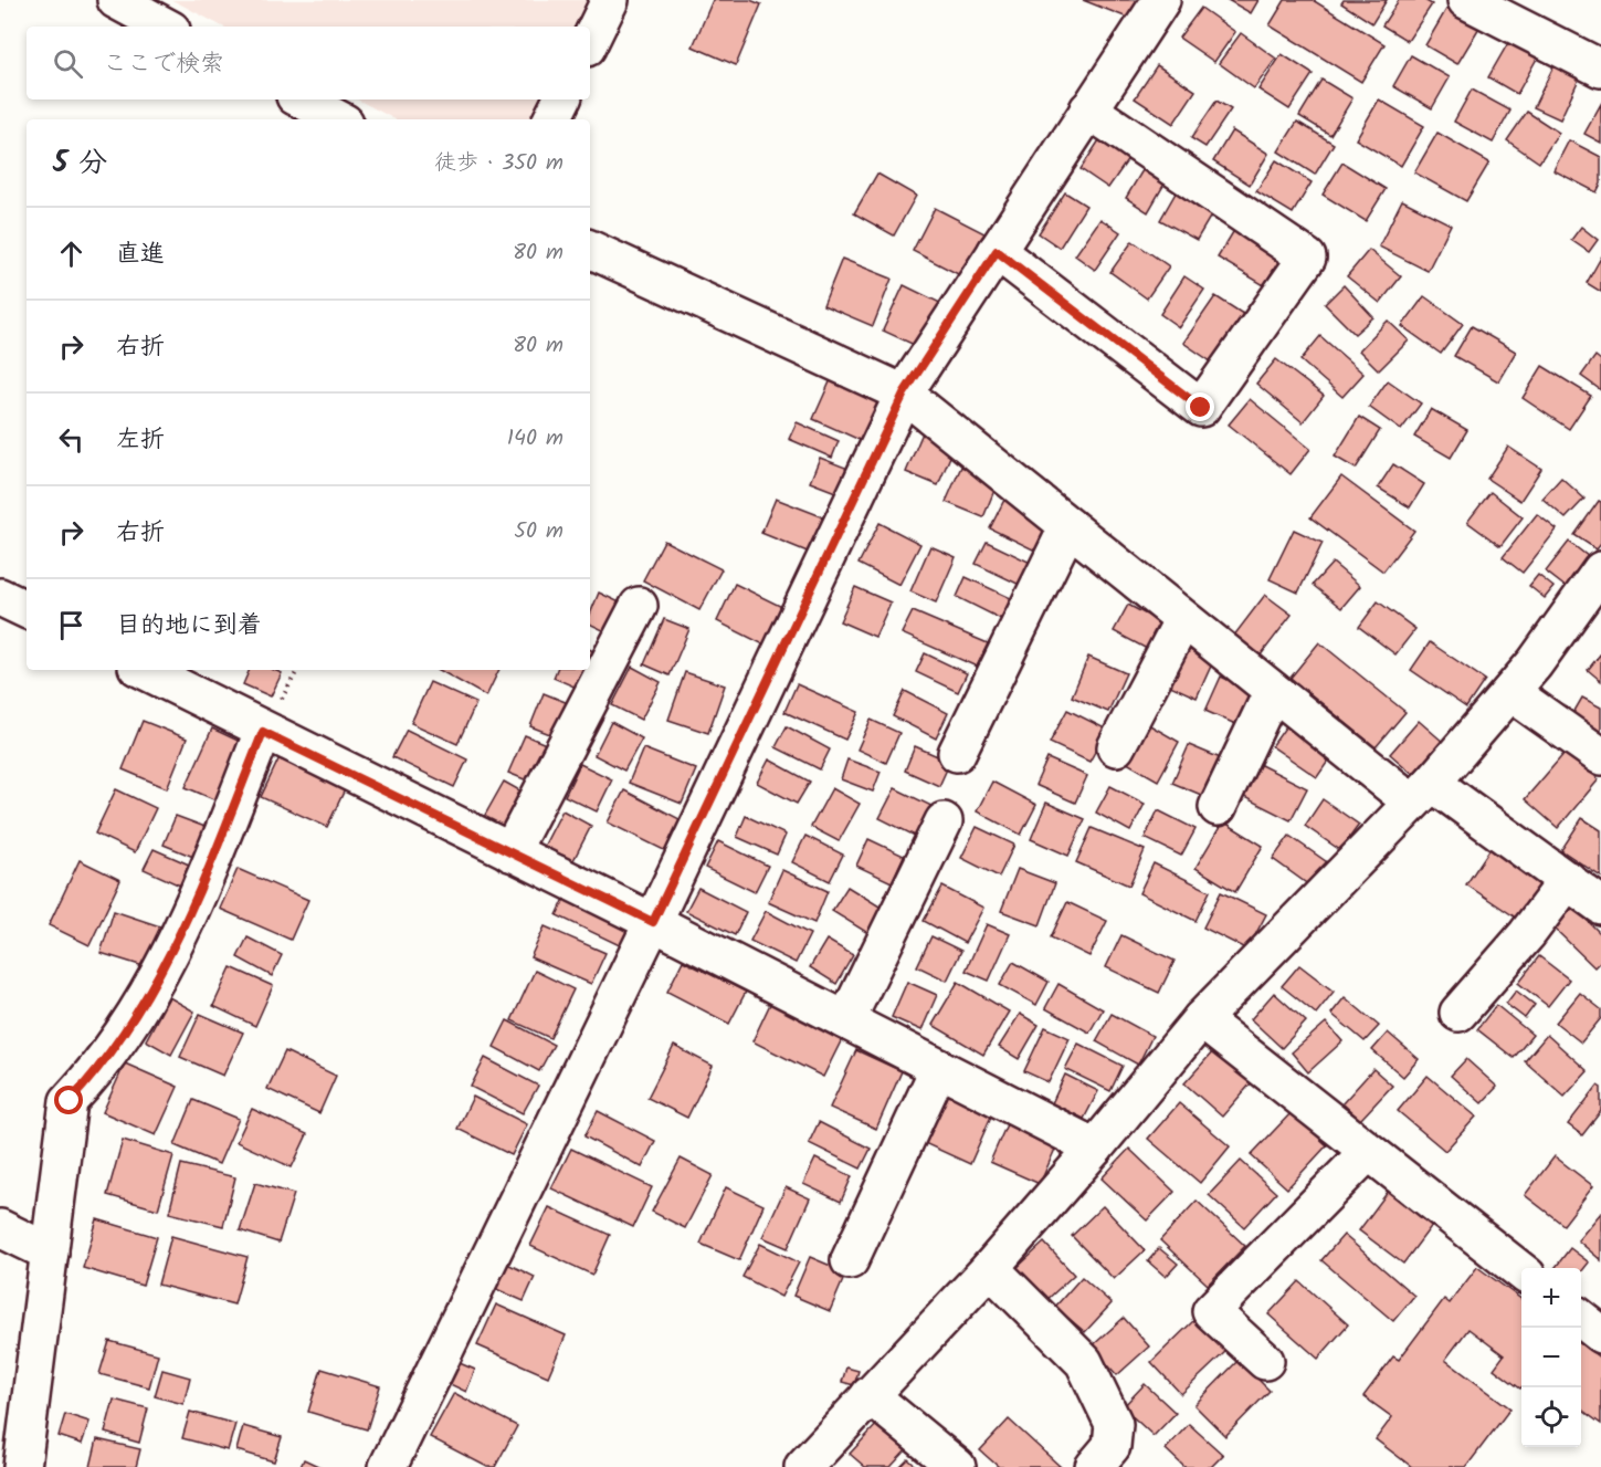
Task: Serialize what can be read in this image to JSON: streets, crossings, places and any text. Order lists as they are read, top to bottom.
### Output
{
  "page": {
    "search": "ここで検索",
    "heading": ["5 分", "徒歩 · 350 m"],
    "list": [
      ["直進", "80 m"],
      ["右折", "80 m"],
      ["左折", "140 m"],
      ["右折", "50 m"],
      "目的地に到着"
    ],
    "map_buttons": ["+", "−"]
  }
}
